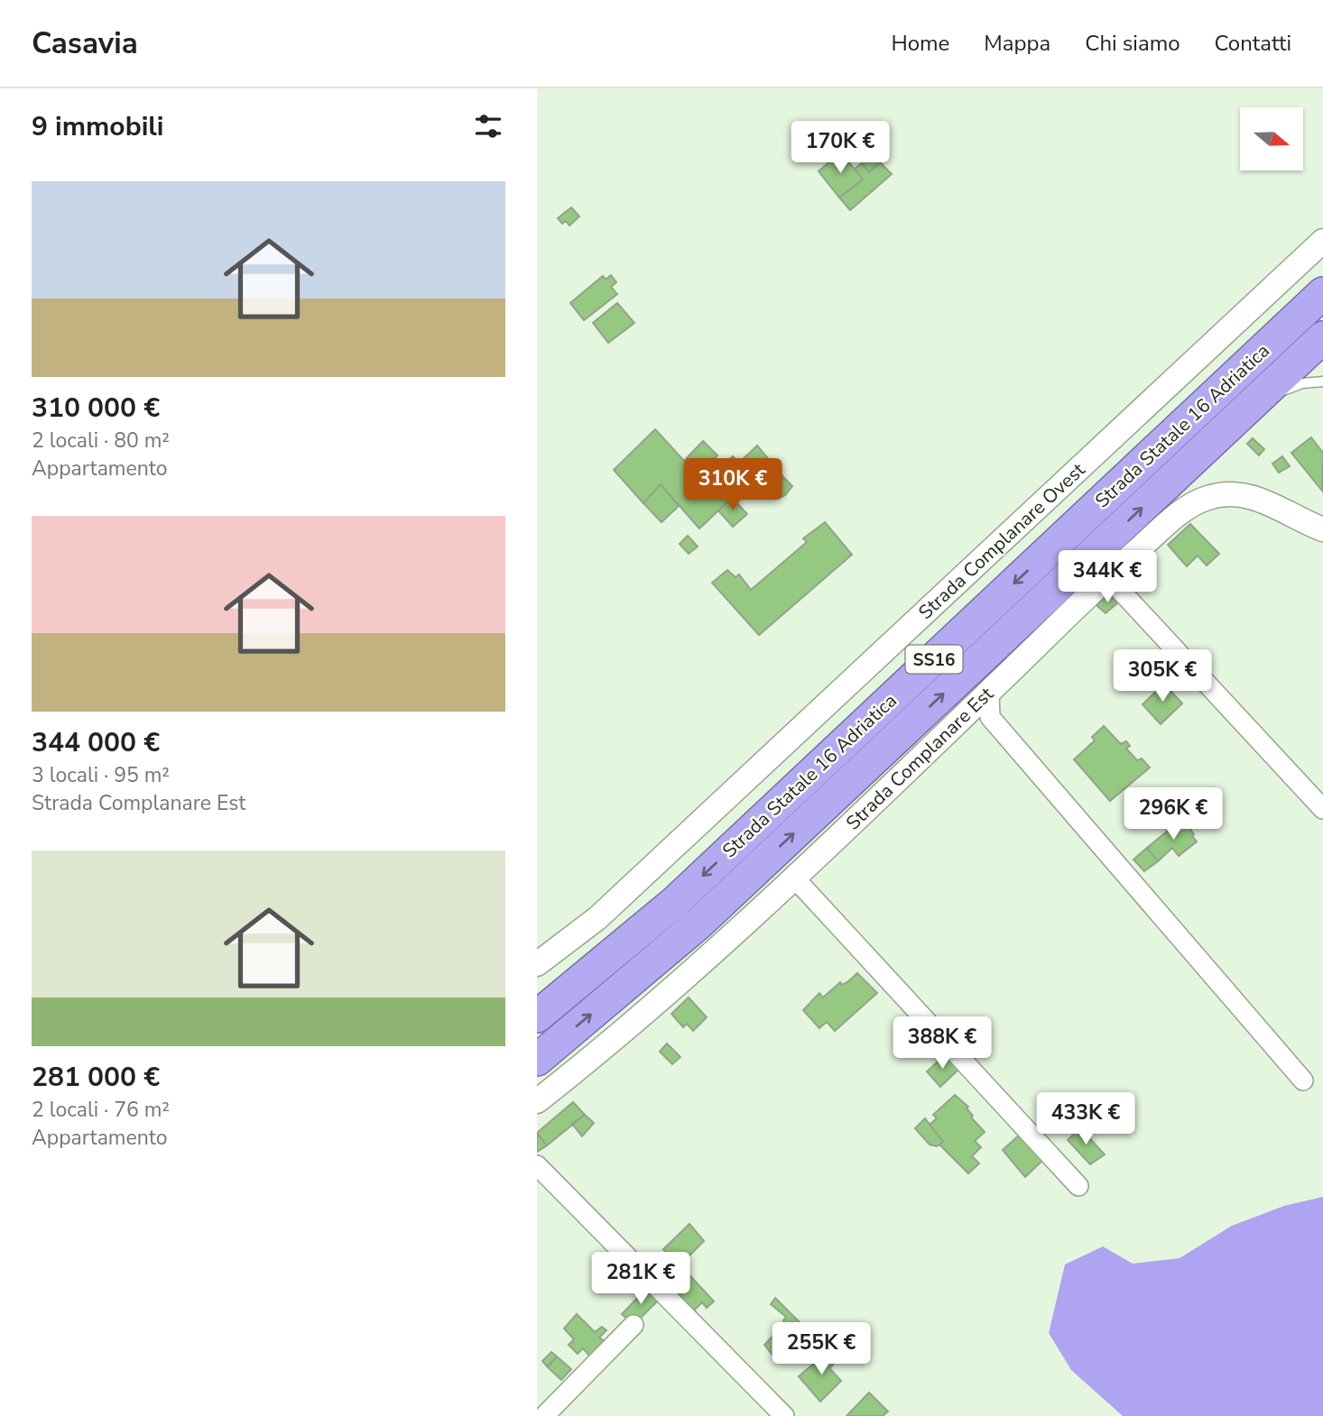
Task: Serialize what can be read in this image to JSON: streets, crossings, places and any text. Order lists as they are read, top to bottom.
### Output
{
  "streets": {
    "highway": ["Strada Statale 16 Adriatica", "SS16"],
    "street": ["Strada Complanare Ovest", "Strada Complanare Est"]
  },
  "north": "right",
  "page": {
    "header": "Casavia",
    "nav": [
      "Home",
      "Mappa",
      "Chi siamo",
      "Contatti"
    ],
    "heading": "9 immobili",
    "price": [
      "170K €",
      "310K €",
      "344K €",
      "305K €",
      "296K €",
      "388K €",
      "433K €",
      "281K €",
      "255K €"
    ],
    "list": [
      {
        "name": "310 000 €",
        "note": "2 locali · 80 m² · Appartamento"
      },
      {
        "name": "344 000 €",
        "note": "3 locali · 95 m² · Strada Complanare Est"
      },
      {
        "name": "281 000 €",
        "note": "2 locali · 76 m² · Appartamento"
      }
    ]
  }
}
